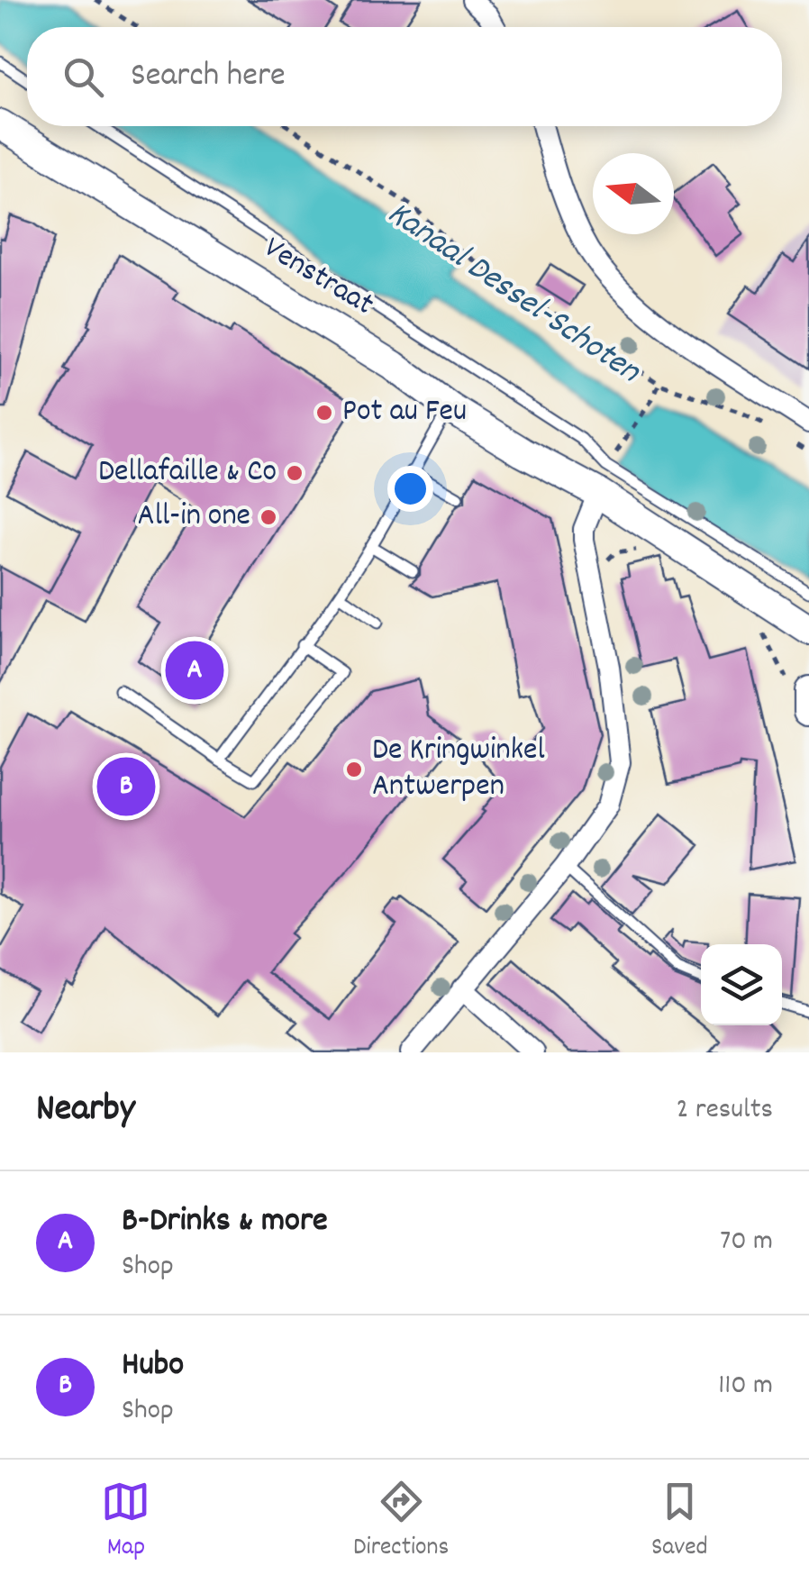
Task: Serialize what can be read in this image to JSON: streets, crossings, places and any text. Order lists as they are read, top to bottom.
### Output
{
  "streets": {
    "street": ["Venstraat"]
  },
  "water": ["Kanaal Dessel-Schoten"],
  "places": [
    "Pot au Feu",
    "Dellafaille & Co",
    "All-in one",
    "De Kringwinkel Antwerpen"
  ],
  "north": "left",
  "page": {
    "search": "Search here",
    "pins": ["A", "B"],
    "heading": ["Nearby", "2 results"],
    "list": [
      {
        "mark": "A",
        "name": "B-Drinks & more",
        "note": "Shop",
        "value": "70 m"
      },
      {
        "mark": "B",
        "name": "Hubo",
        "note": "Shop",
        "value": "110 m"
      }
    ],
    "nav": ["Map", "Directions", "Saved"]
  }
}
